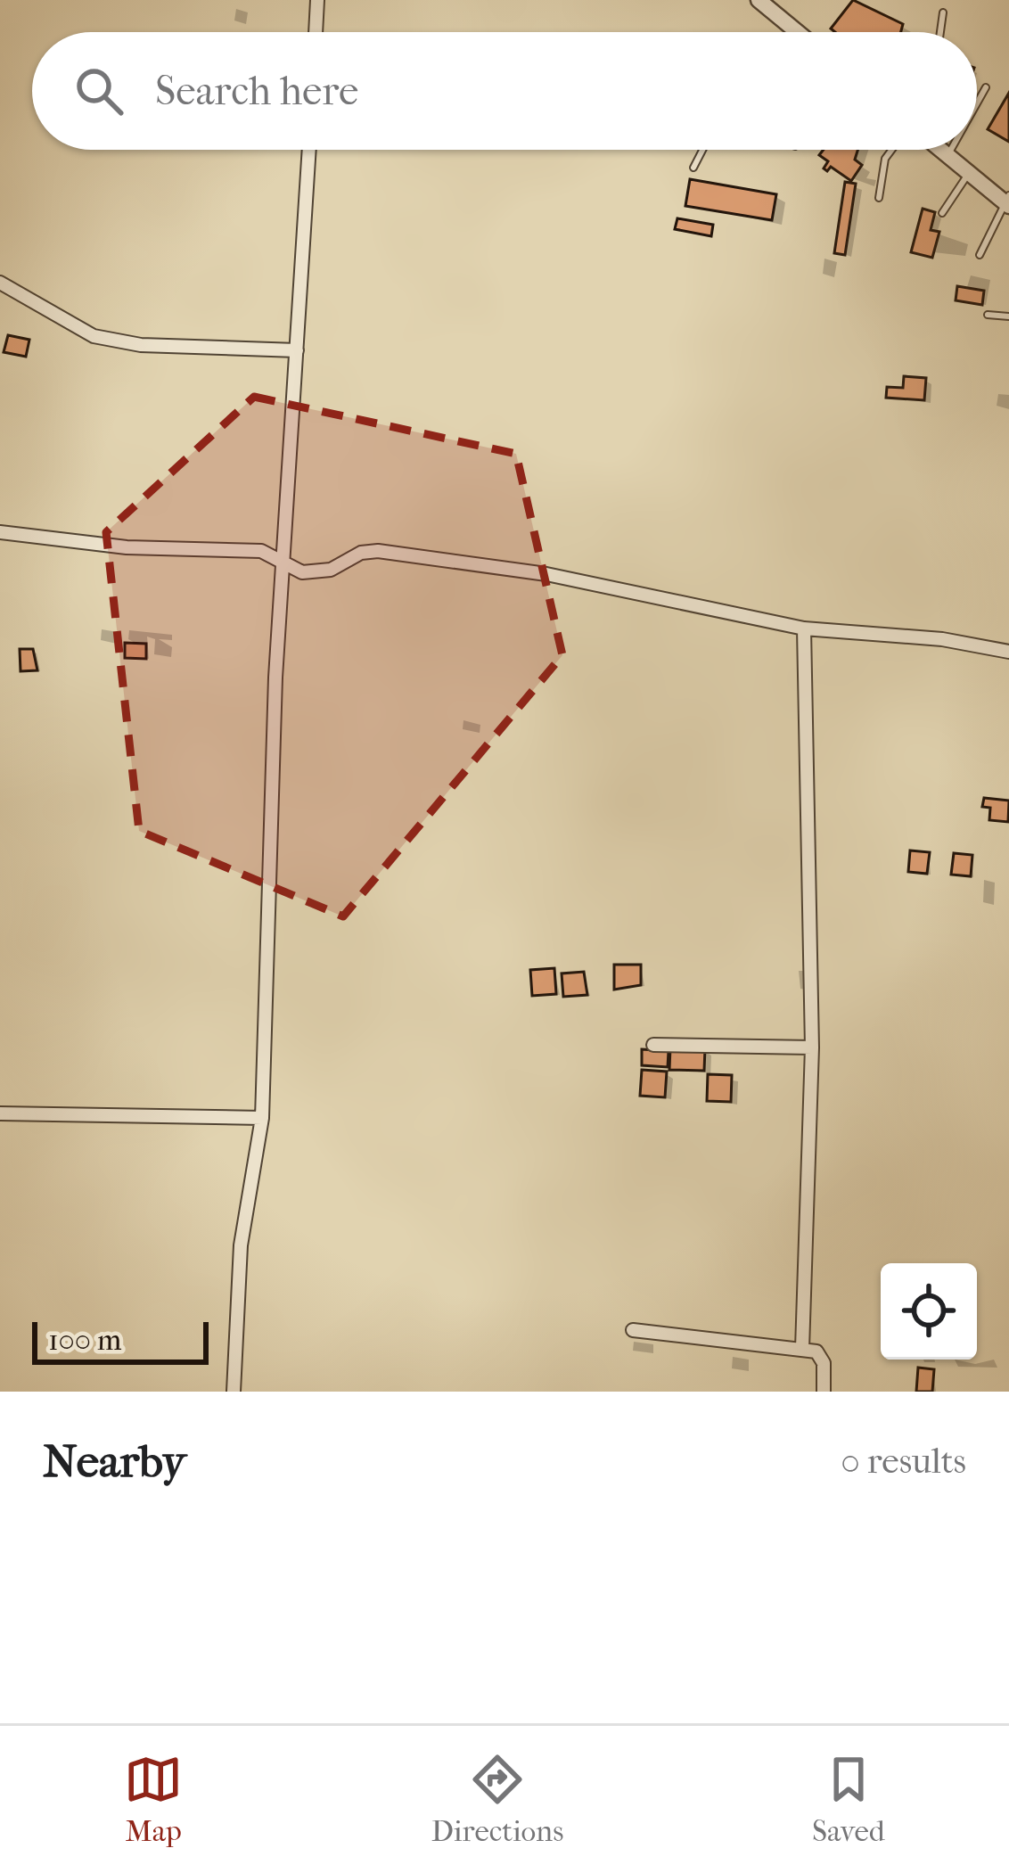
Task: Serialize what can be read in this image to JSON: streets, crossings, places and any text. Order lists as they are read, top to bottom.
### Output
{
  "scale_bar": "100 m",
  "page": {
    "search": "Search here",
    "scale": "100 m",
    "heading": ["Nearby", "0 results"],
    "nav": ["Map", "Directions", "Saved"]
  }
}
